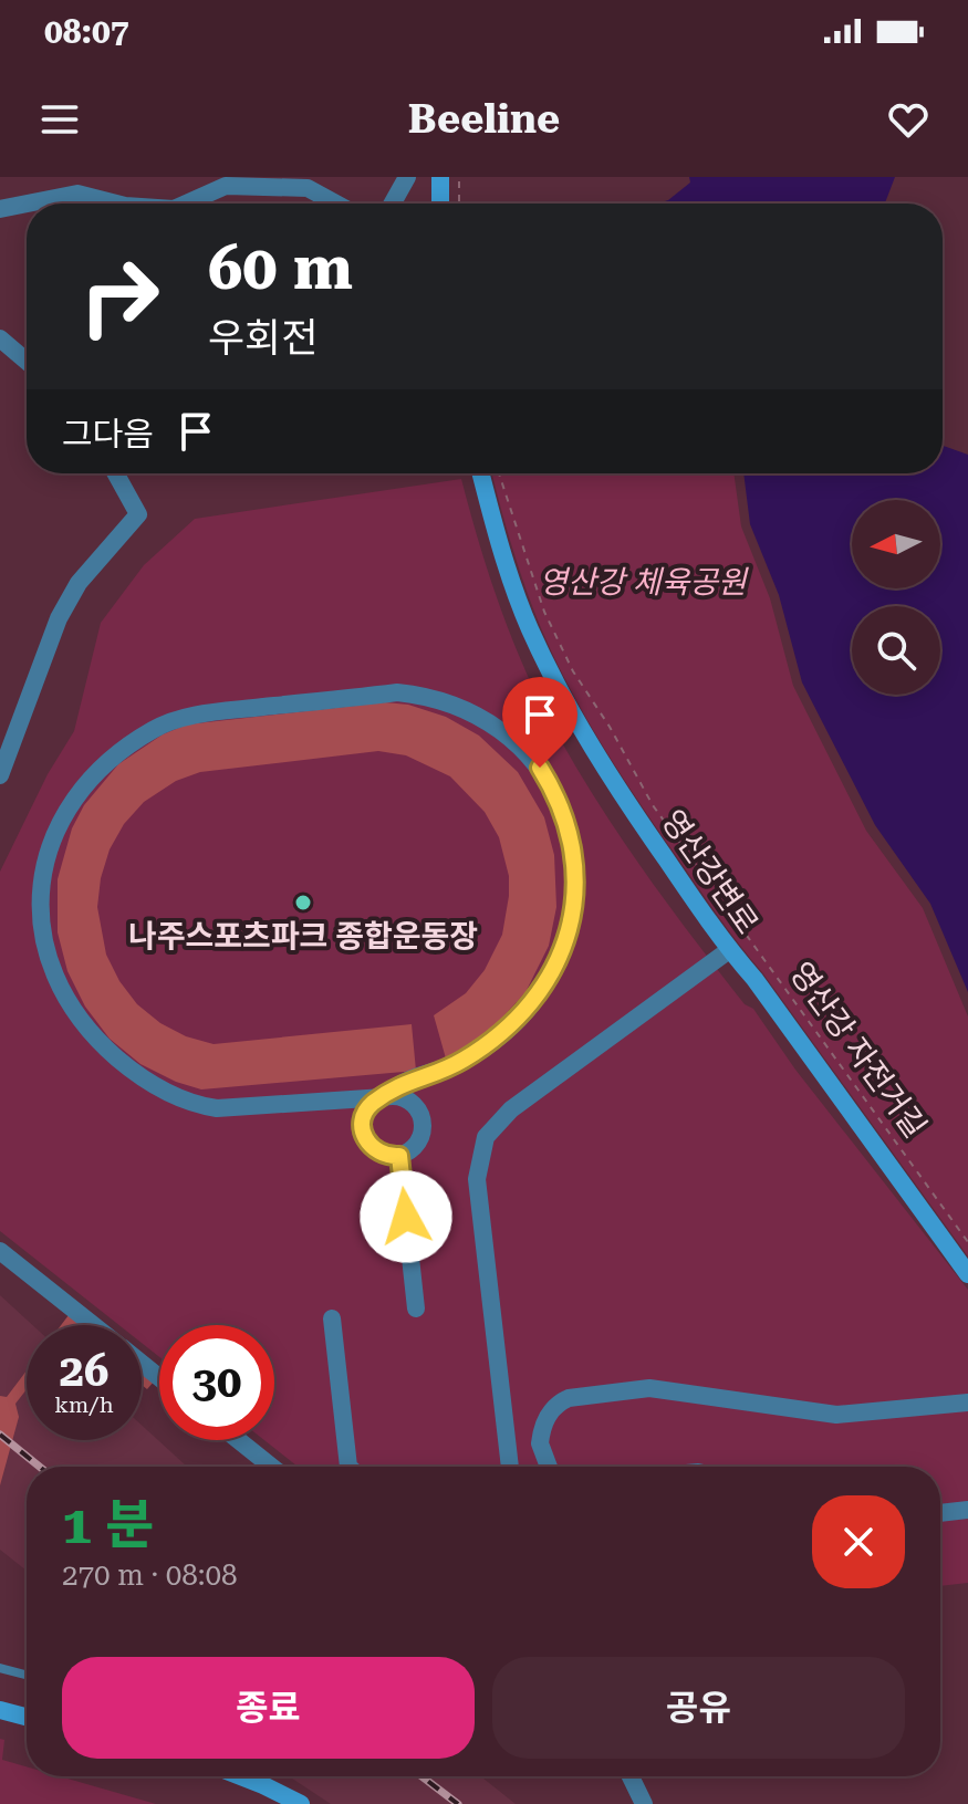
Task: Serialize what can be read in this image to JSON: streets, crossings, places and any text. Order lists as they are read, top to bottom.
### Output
{
  "streets": {
    "street": ["영산강변로"],
    "path": ["영산강 자전거길"]
  },
  "parks": ["영산강 체육공원"],
  "places": ["나주스포츠파크 종합운동장"],
  "north": "left",
  "page": {
    "status": "08:07",
    "header": "Beeline",
    "turn": ["60 m", "우회전"],
    "then": "그다음",
    "speed": "26 km/h",
    "limit": "30",
    "heading": ["1 분", "270 m · 08:08"],
    "buttons": ["종료", "공유"]
  }
}
